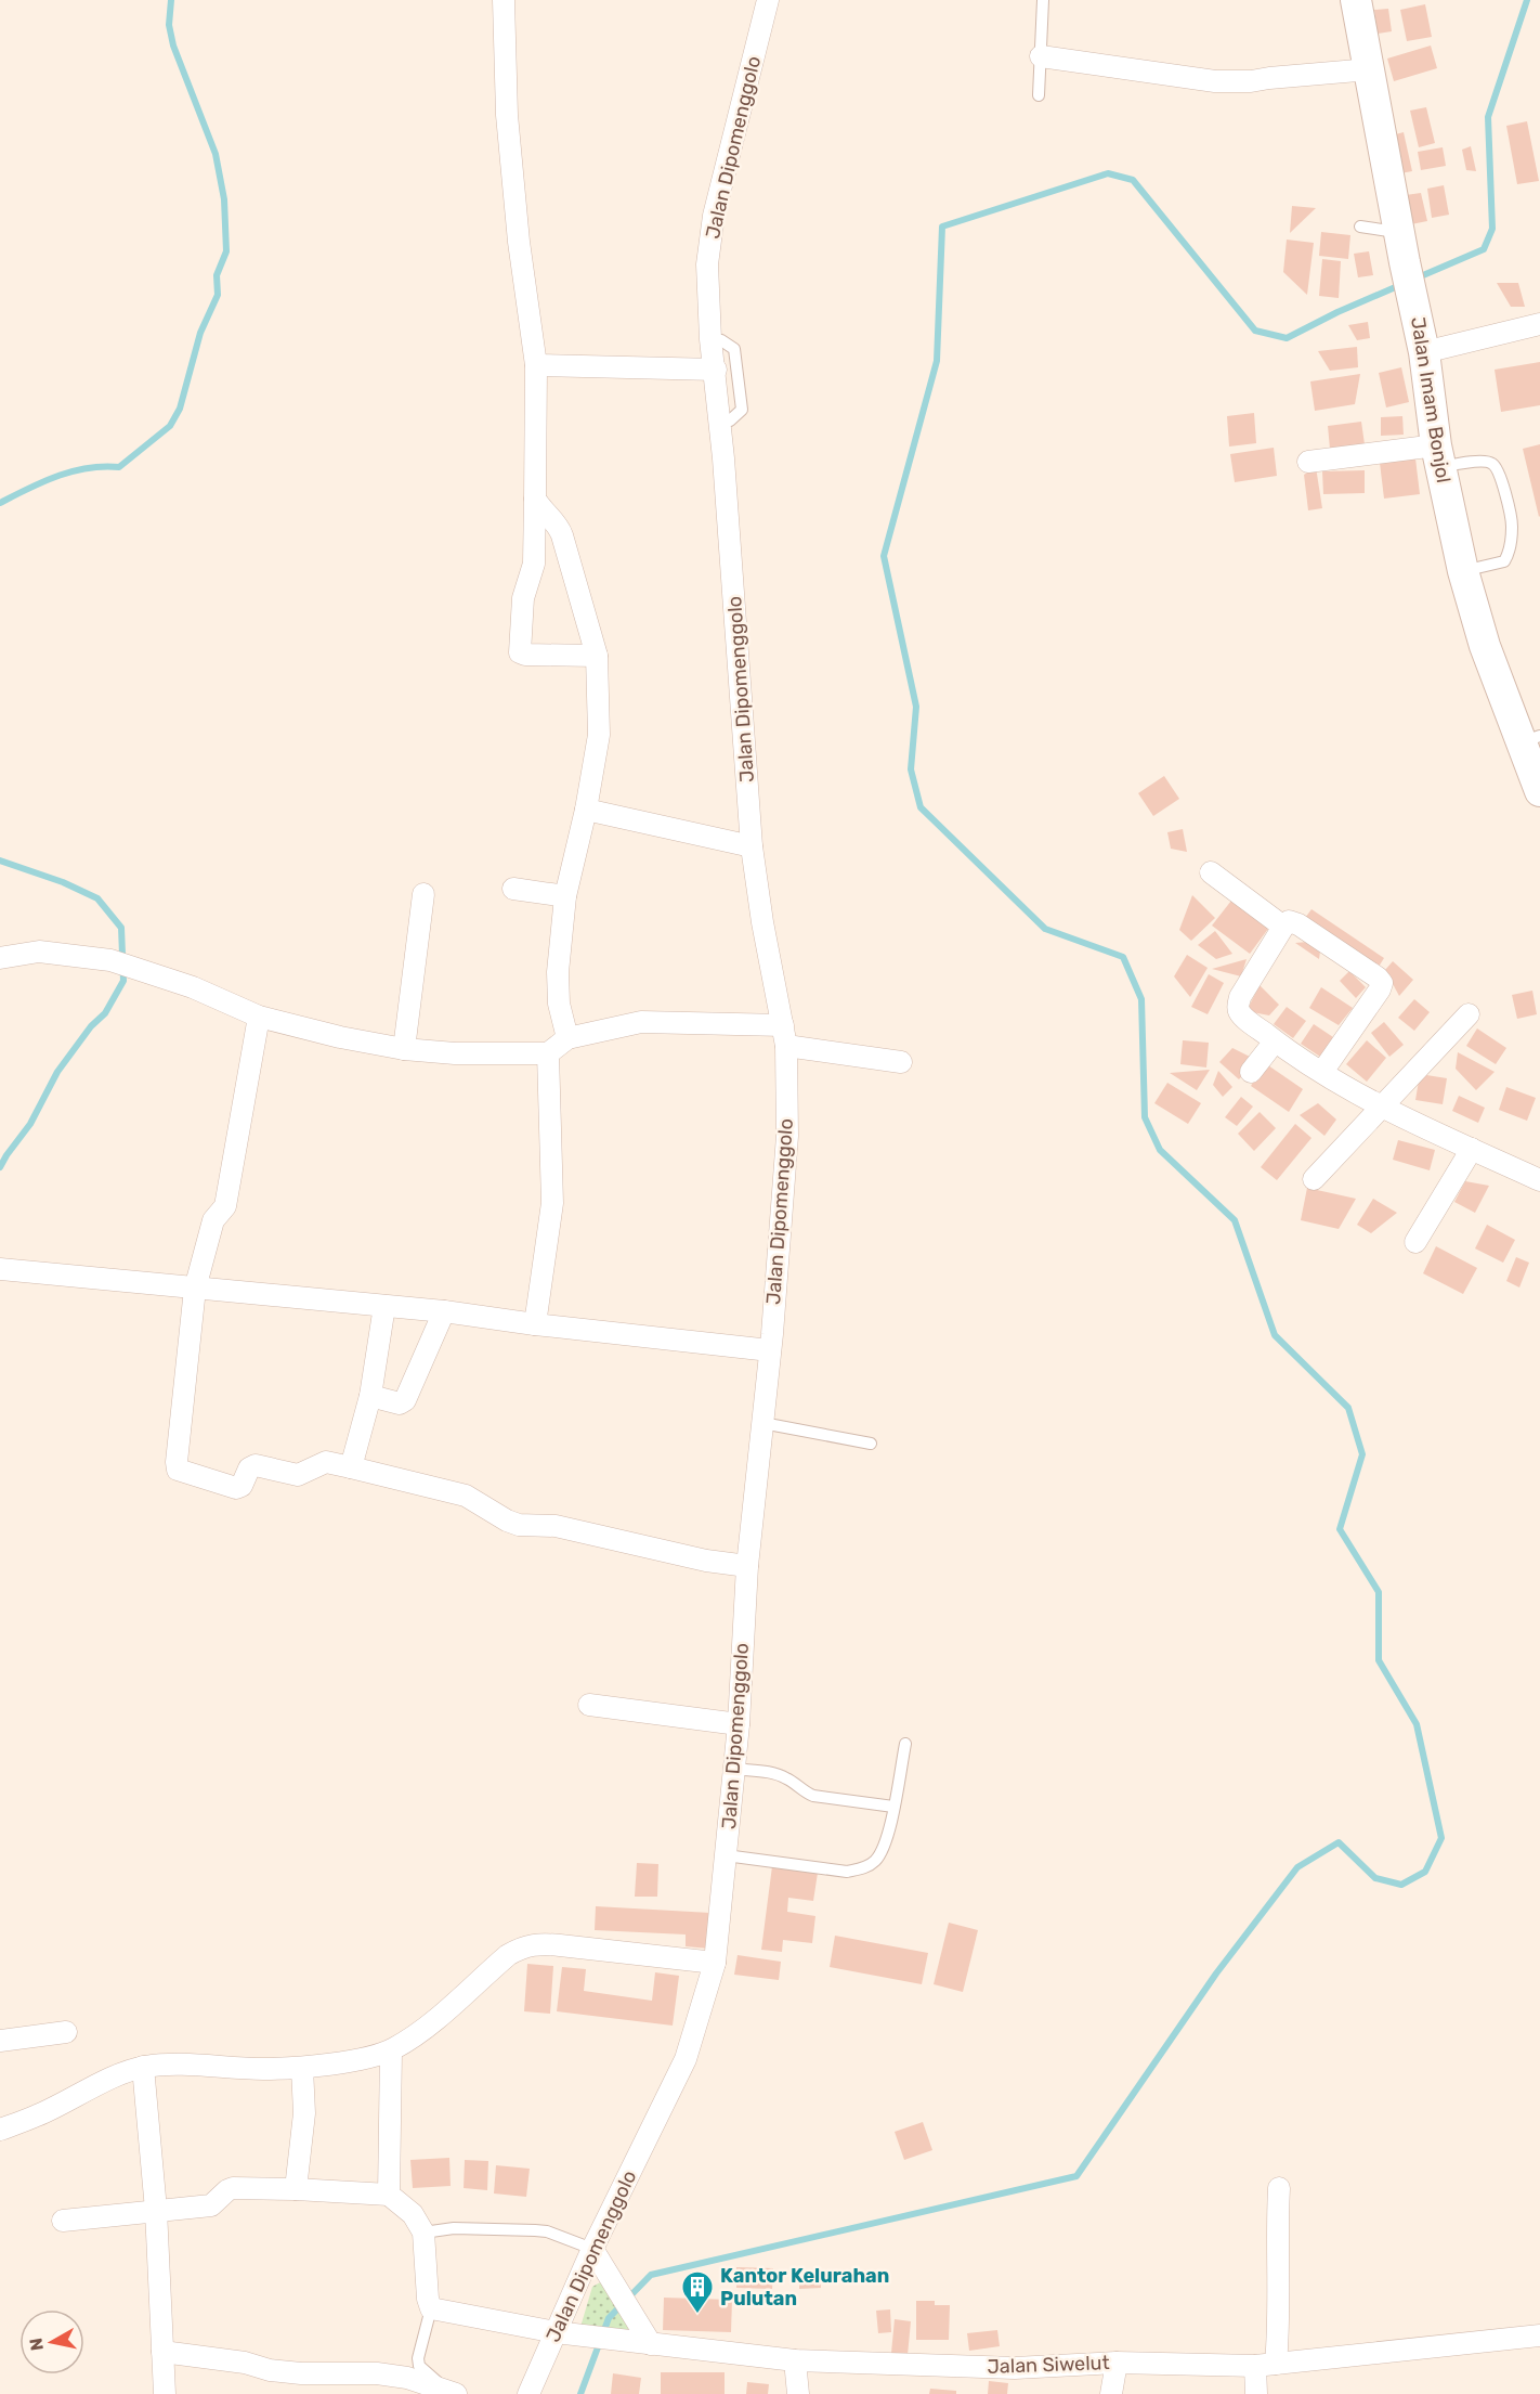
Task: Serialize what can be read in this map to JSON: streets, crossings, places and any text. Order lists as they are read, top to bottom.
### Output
{
  "streets": {
    "main road": ["Jalan Imam Bonjol"],
    "street": ["Jalan Dipomenggolo", "Jalan Siwelut"]
  },
  "crossings": [
    ["Jalan Dipomenggolo", "Jalan Siwelut"]
  ],
  "places": {
    "building": ["Kantor Kelurahan Pulutan"]
  },
  "north": "left"
}
